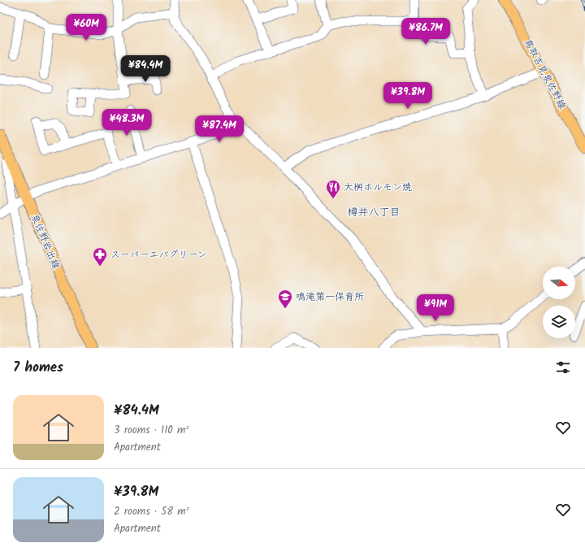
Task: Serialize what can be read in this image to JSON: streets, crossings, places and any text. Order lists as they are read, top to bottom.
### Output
{
  "streets": {
    "main road": ["鳥取吉見泉佐野線", "泉佐野岩出線"]
  },
  "districts": ["樽井八丁目"],
  "places": {
    "restaurant": ["大桝ホルモン焼"],
    "pharmacy": ["スーパーエバグリーン"],
    "school or university": ["鳴滝第一保育所"]
  },
  "north": "right",
  "page": {
    "price": [
      "¥60M",
      "¥86.7M",
      "¥84.4M",
      "¥39.8M",
      "¥48.3M",
      "¥87.4M",
      "¥91M"
    ],
    "heading": "7 homes",
    "list": [
      {
        "name": "¥84.4M",
        "note": "3 rooms · 110 m² · Apartment"
      },
      {
        "name": "¥39.8M",
        "note": "2 rooms · 58 m² · Apartment"
      }
    ]
  }
}
